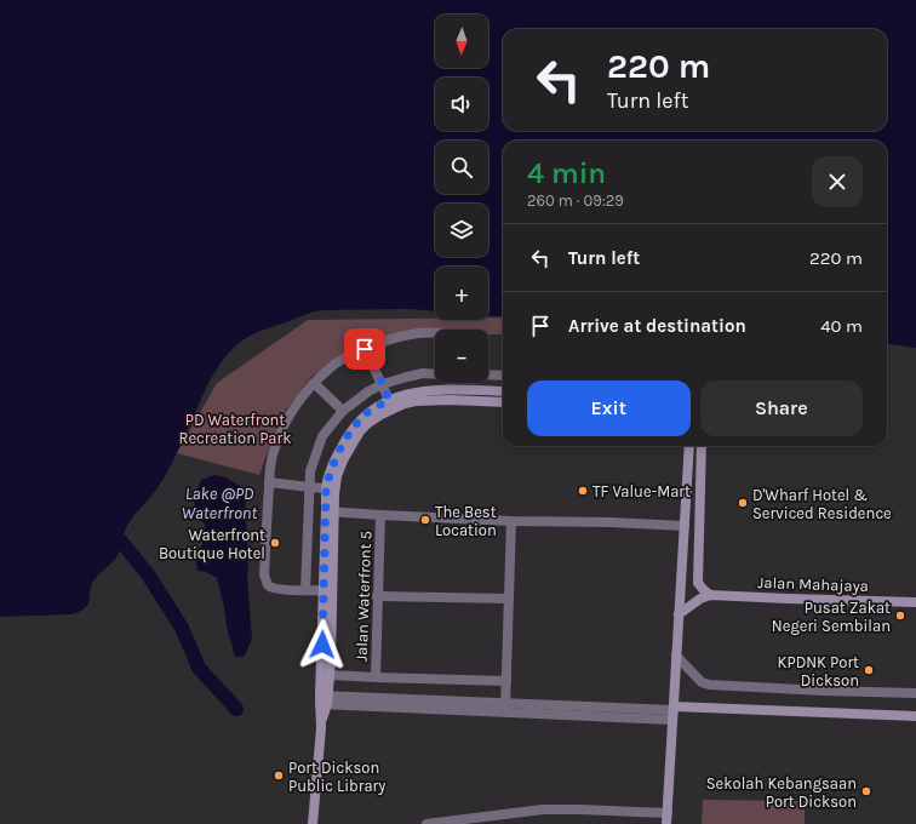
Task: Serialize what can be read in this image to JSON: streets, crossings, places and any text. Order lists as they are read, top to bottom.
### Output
{
  "streets": {
    "street": ["Jalan Mahajaya", "Jalan Waterfront 5"]
  },
  "water": ["Lake @PD Waterfront"],
  "parks": ["PD Waterfront Recreation Park"],
  "places": [
    "TF Value-Mart",
    "D'Wharf Hotel & Serviced Residence",
    "The Best Location",
    "Waterfront Boutique Hotel",
    "Pusat Zakat Negeri Sembilan",
    "KPDNK Port Dickson",
    "Port Dickson Public Library",
    "Sekolah Kebangsaan Port Dickson"
  ],
  "north": "bottom",
  "page": {
    "map_buttons": ["+", "−"],
    "turn": ["220 m", "Turn left"],
    "heading": ["4 min", "260 m · 09:29"],
    "list": [
      {
        "name": "Turn left",
        "value": "220 m"
      },
      {
        "name": "Arrive at destination",
        "value": "40 m"
      }
    ],
    "buttons": ["Exit", "Share"]
  }
}
